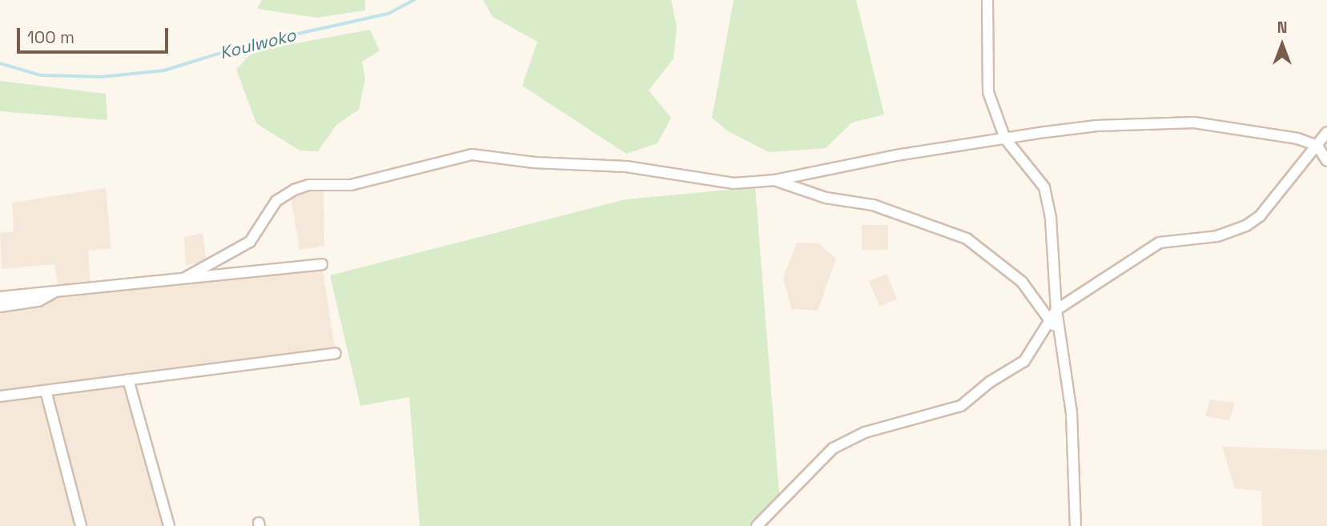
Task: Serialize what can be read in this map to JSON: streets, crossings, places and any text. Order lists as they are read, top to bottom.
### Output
{
  "water": ["Koulwoko"],
  "scale_bar": "100 m",
  "north": "top"
}
